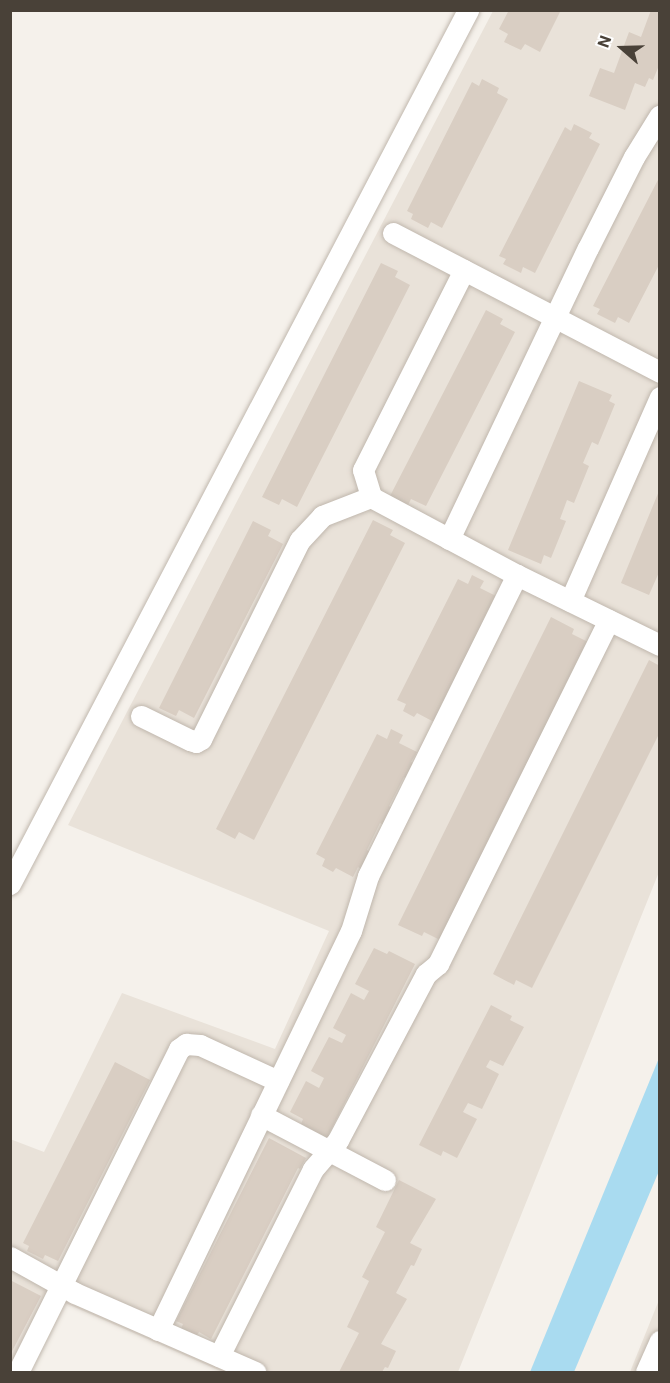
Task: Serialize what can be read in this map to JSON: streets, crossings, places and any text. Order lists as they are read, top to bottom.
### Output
{
  "north": "left"
}
